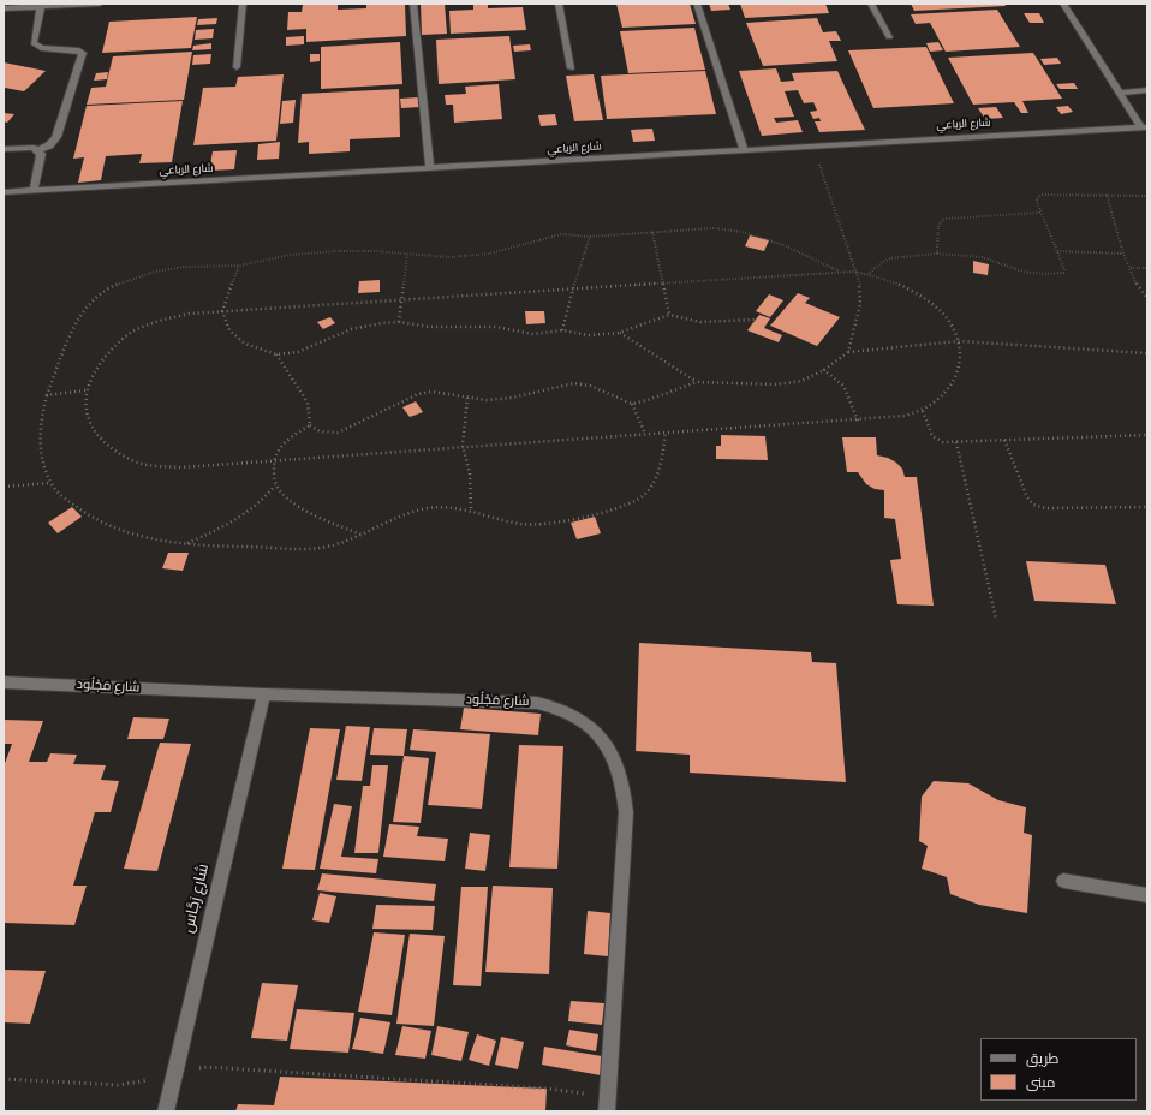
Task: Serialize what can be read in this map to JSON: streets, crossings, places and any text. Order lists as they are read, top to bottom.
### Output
{
  "streets": {
    "street": ["شارع الرباعي", "شارع مَجْلُود", "شارع رَجَّاس"]
  },
  "crossings": [
    ["شارع مَجْلُود", "شارع رَجَّاس"]
  ],
  "legend": ["طريق", "مبنى"]
}
